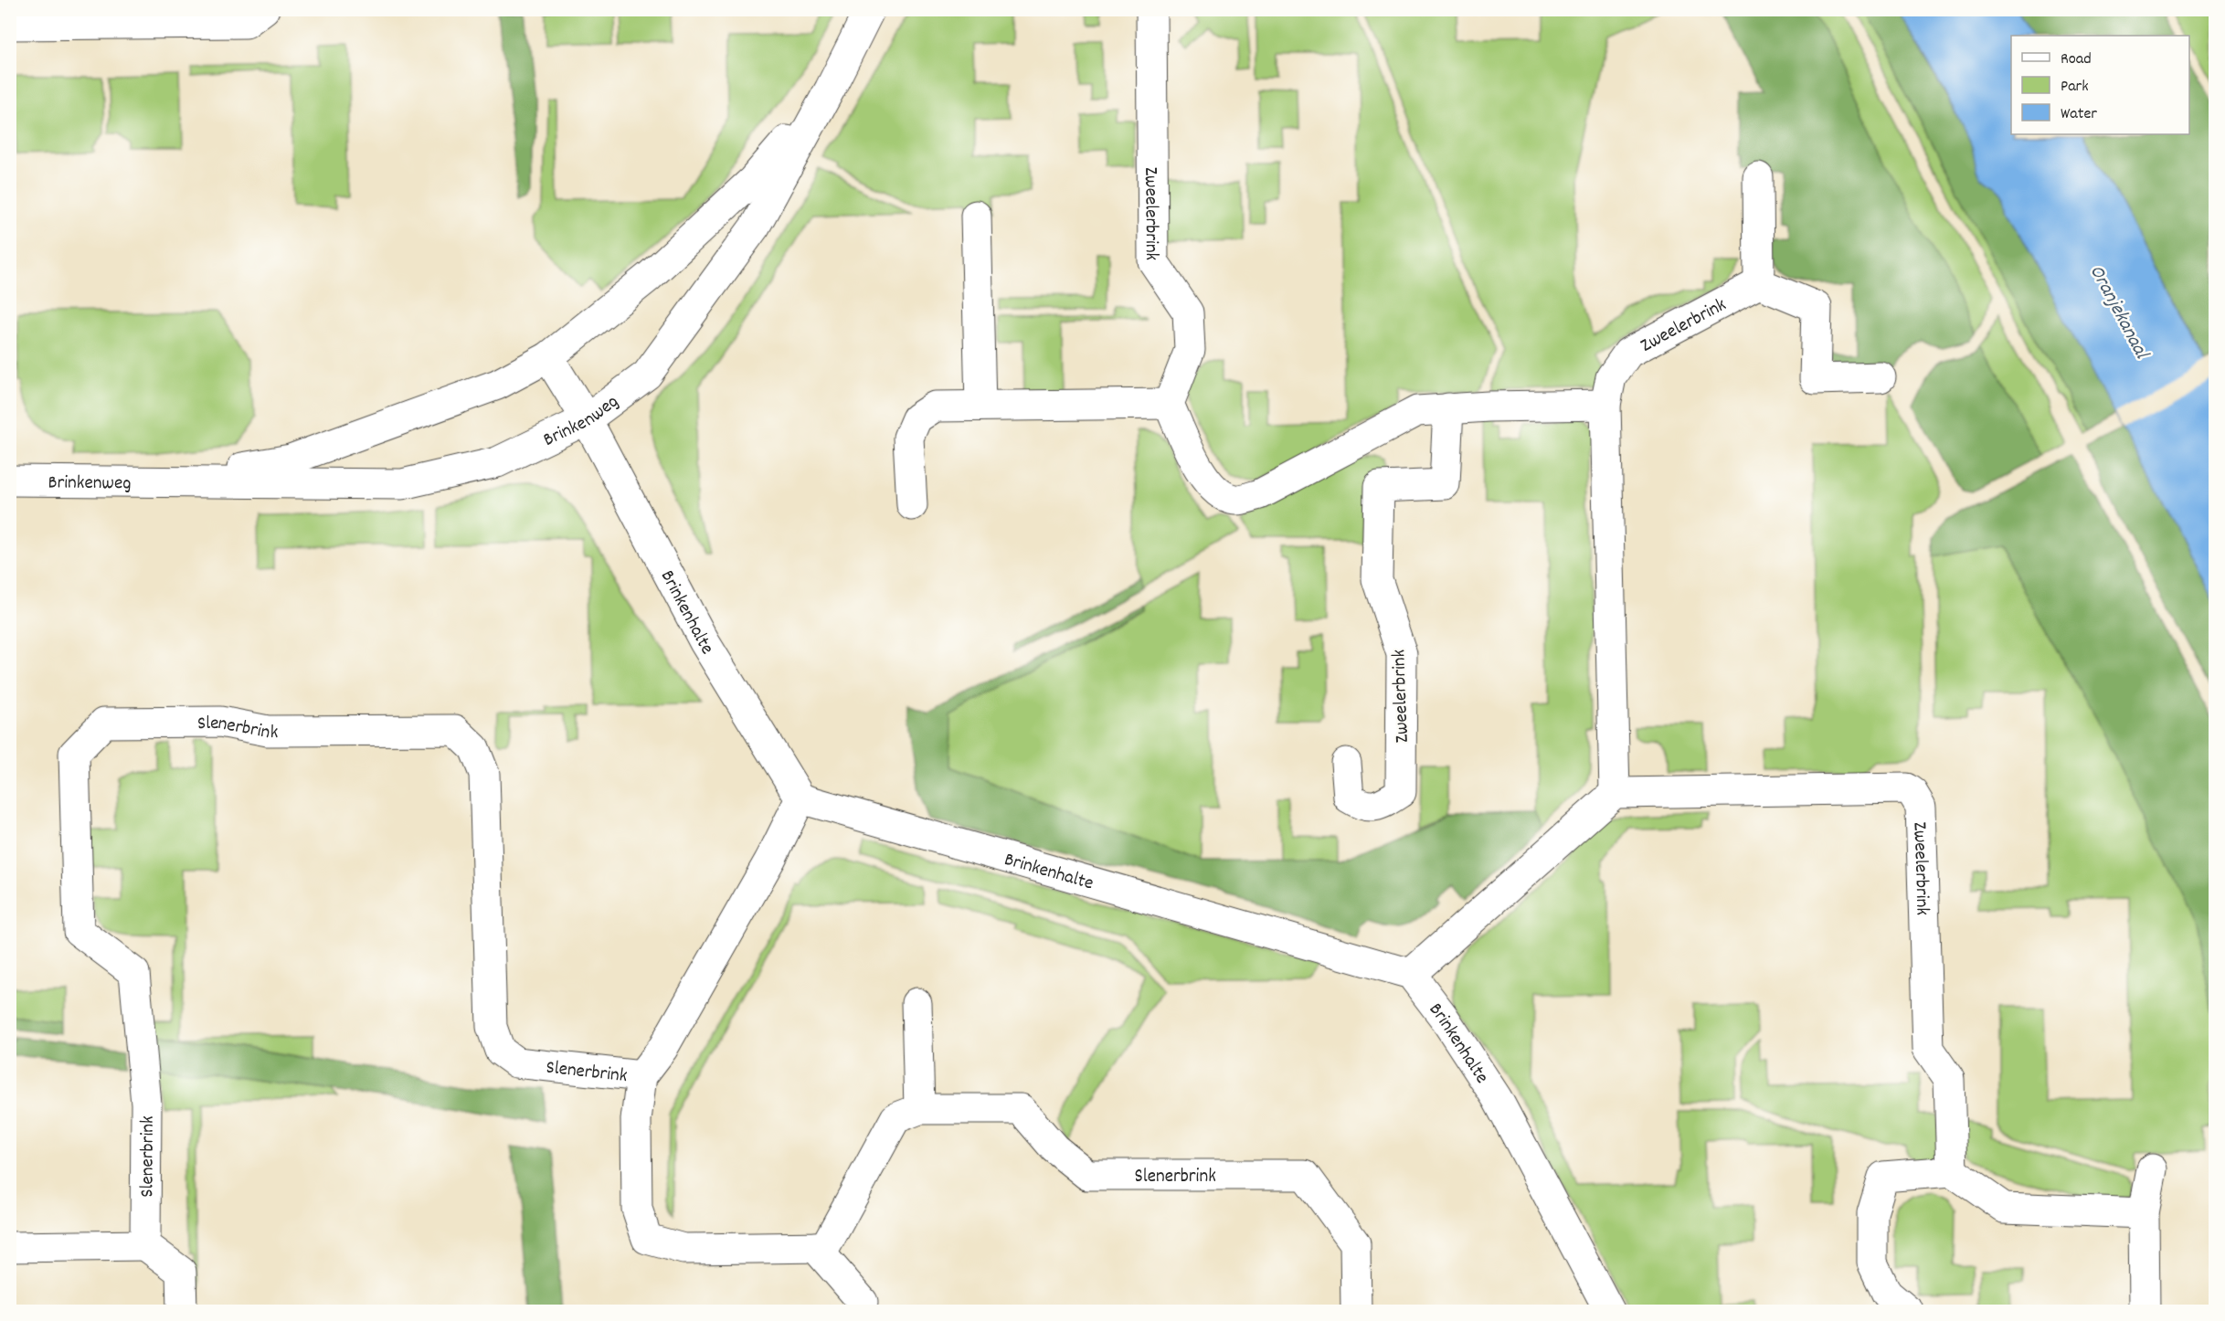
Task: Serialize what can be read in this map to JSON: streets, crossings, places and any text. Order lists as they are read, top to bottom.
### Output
{
  "streets": {
    "street": [
      "Zweelerbrink",
      "Brinkenweg",
      "Brinkenhalte",
      "Slenerbrink"
    ]
  },
  "crossings": [
    ["Brinkenweg", "Brinkenhalte"],
    ["Brinkenhalte", "Slenerbrink"]
  ],
  "water": ["Oranjekanaal"],
  "legend": ["Road", "Park", "Water"]
}
